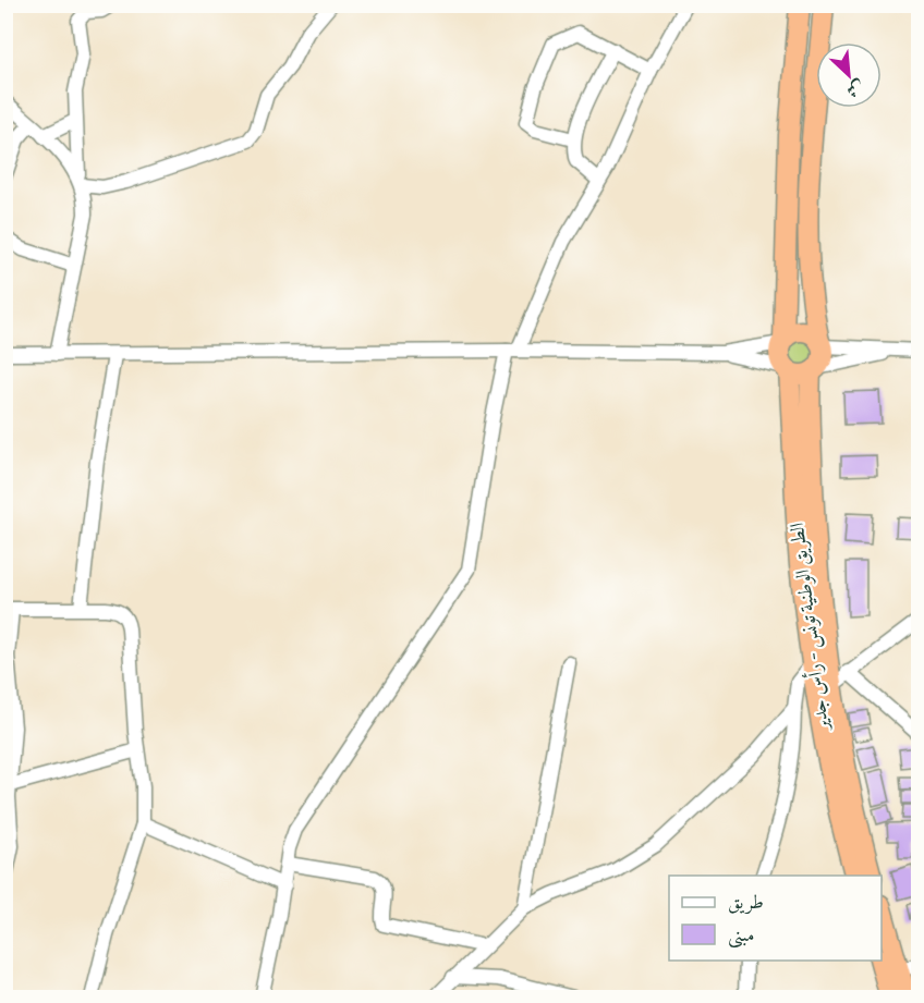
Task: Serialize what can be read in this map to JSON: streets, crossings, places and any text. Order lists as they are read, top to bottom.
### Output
{
  "streets": {
    "highway": ["الطريق الوطنية تونس - رأس جدير"]
  },
  "legend": ["طريق", "مبنى"],
  "north": "bottom right"
}
